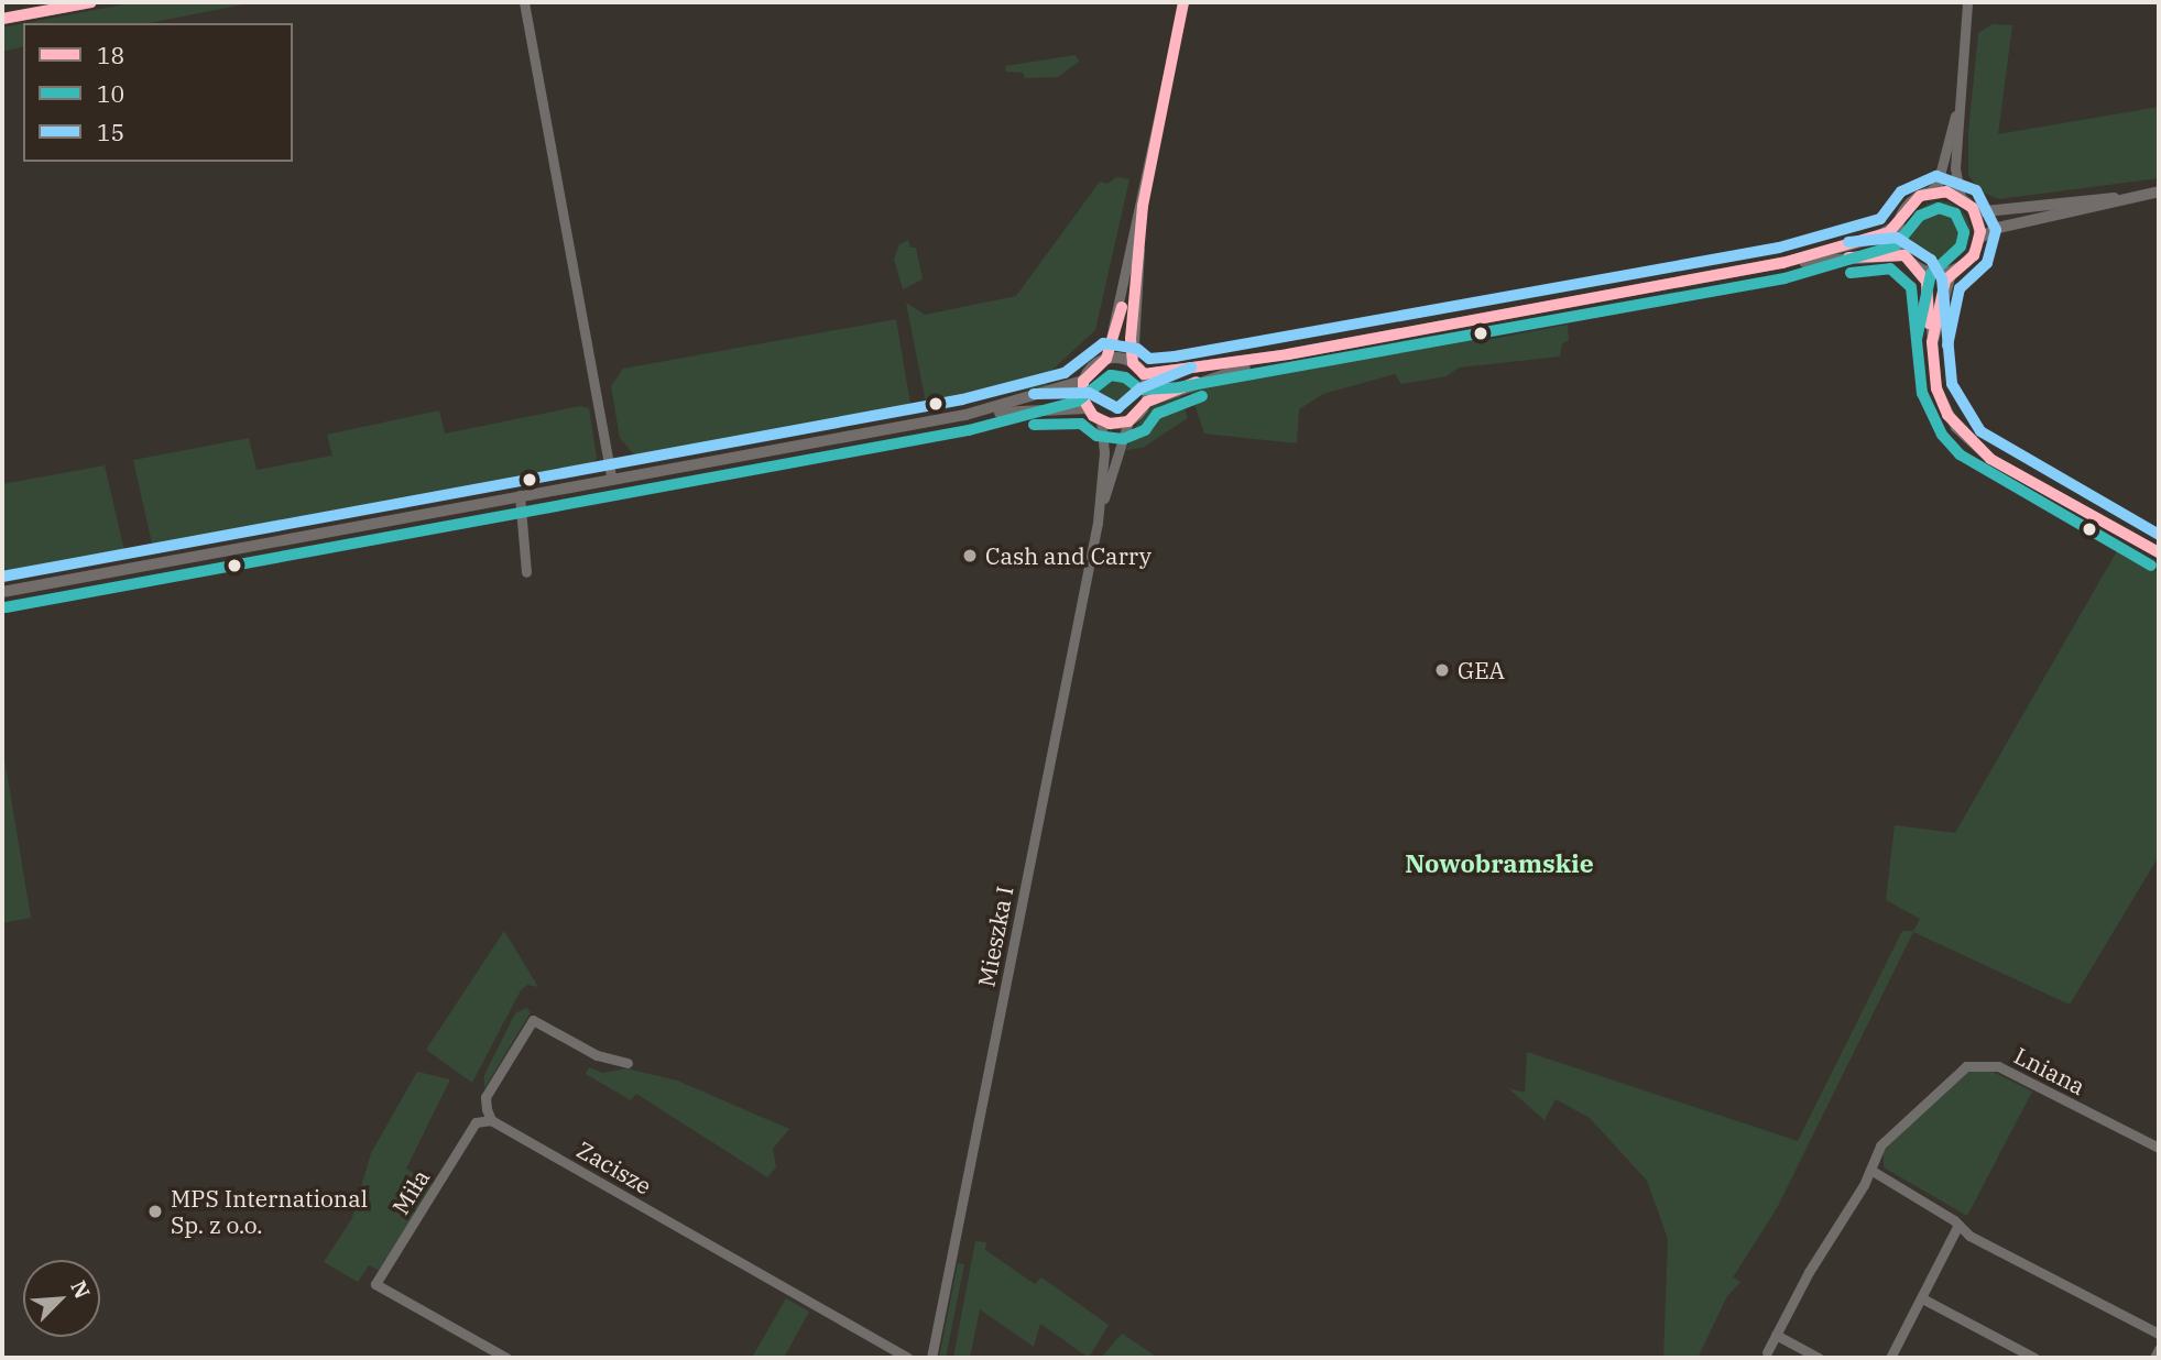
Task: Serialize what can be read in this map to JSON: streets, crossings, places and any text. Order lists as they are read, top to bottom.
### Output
{
  "streets": {
    "street": [
      "Mieszka I",
      "Lniana",
      "Zacisze",
      "Miła"
    ]
  },
  "crossings": [
    ["Zacisze", "Miła"]
  ],
  "districts": ["Nowobramskie"],
  "places": ["Cash and Carry", "GEA", "MPS International Sp. z o.o."],
  "lines": ["transit line 18", "transit line 15", "transit line 10"],
  "legend": ["18", "10", "15"],
  "north": "top right"
}
